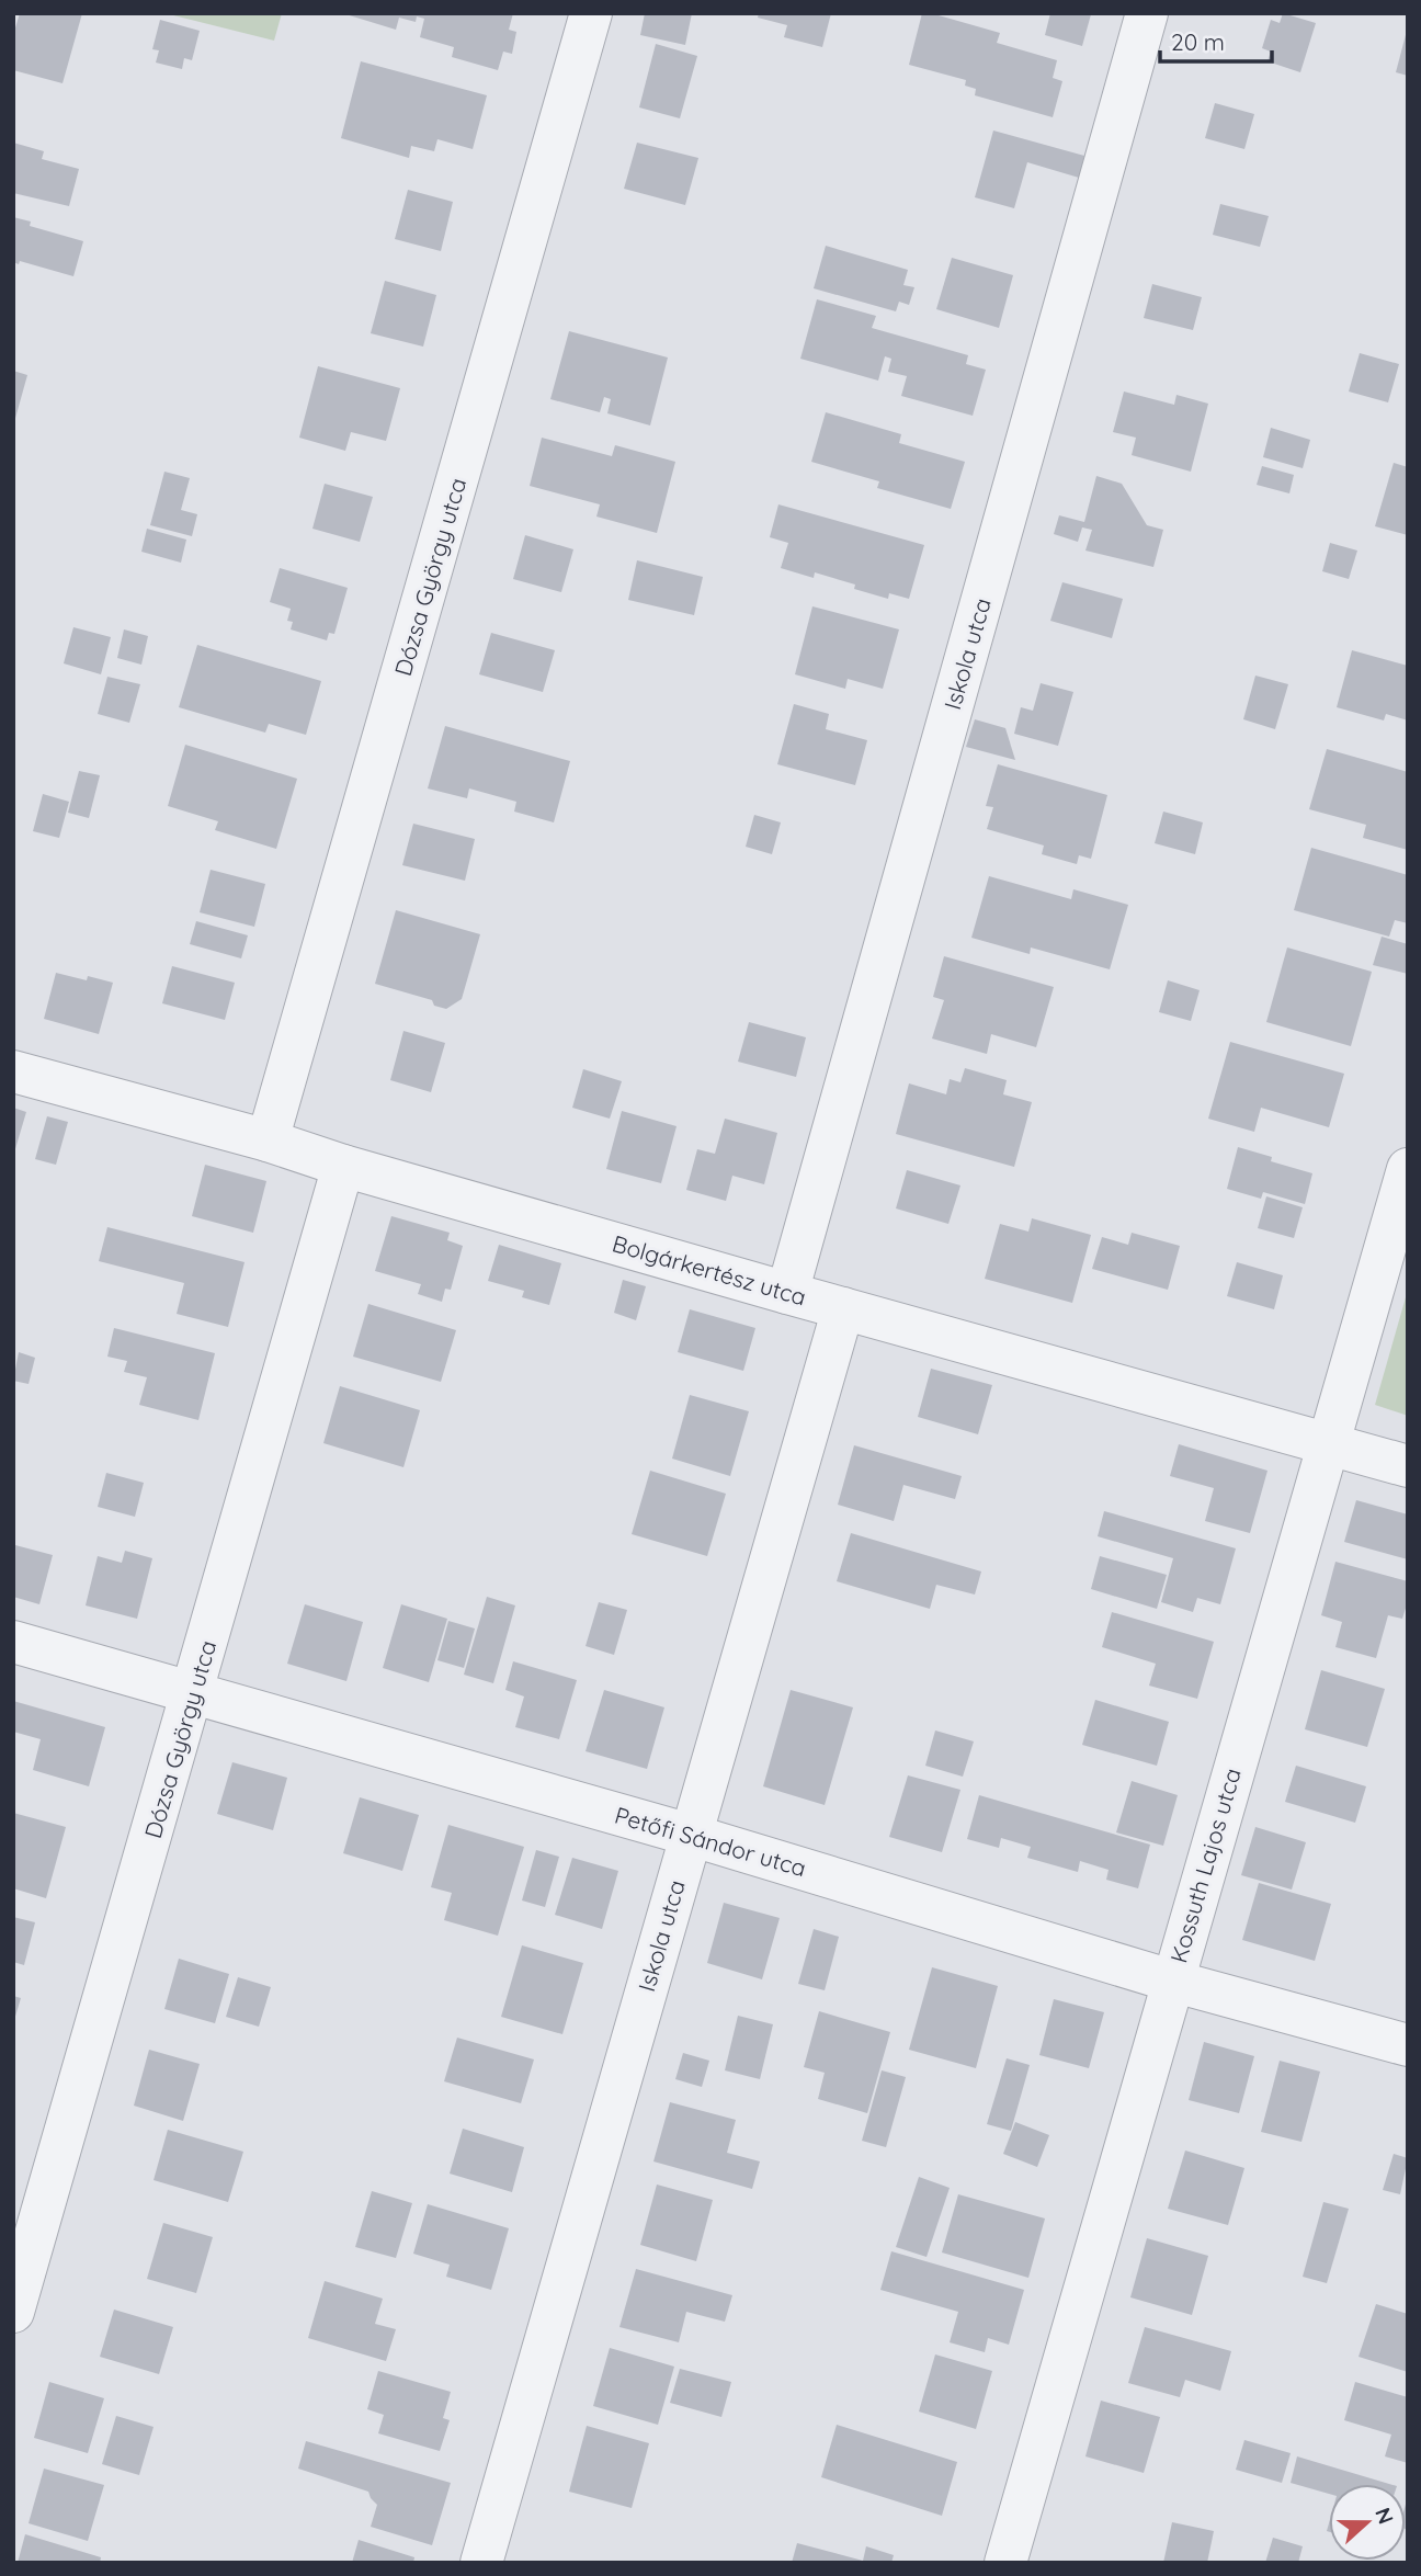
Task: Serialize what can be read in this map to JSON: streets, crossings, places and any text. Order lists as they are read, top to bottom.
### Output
{
  "streets": {
    "street": [
      "Dózsa György utca",
      "Iskola utca",
      "Bolgárkertész utca",
      "Petőfi Sándor utca",
      "Kossuth Lajos utca"
    ]
  },
  "crossings": [
    ["Dózsa György utca", "Bolgárkertész utca"],
    ["Dózsa György utca", "Petőfi Sándor utca"],
    ["Iskola utca", "Bolgárkertész utca"],
    ["Iskola utca", "Petőfi Sándor utca"],
    ["Bolgárkertész utca", "Kossuth Lajos utca"],
    ["Petőfi Sándor utca", "Kossuth Lajos utca"]
  ],
  "scale_bar": "20 m",
  "north": "right"
}
